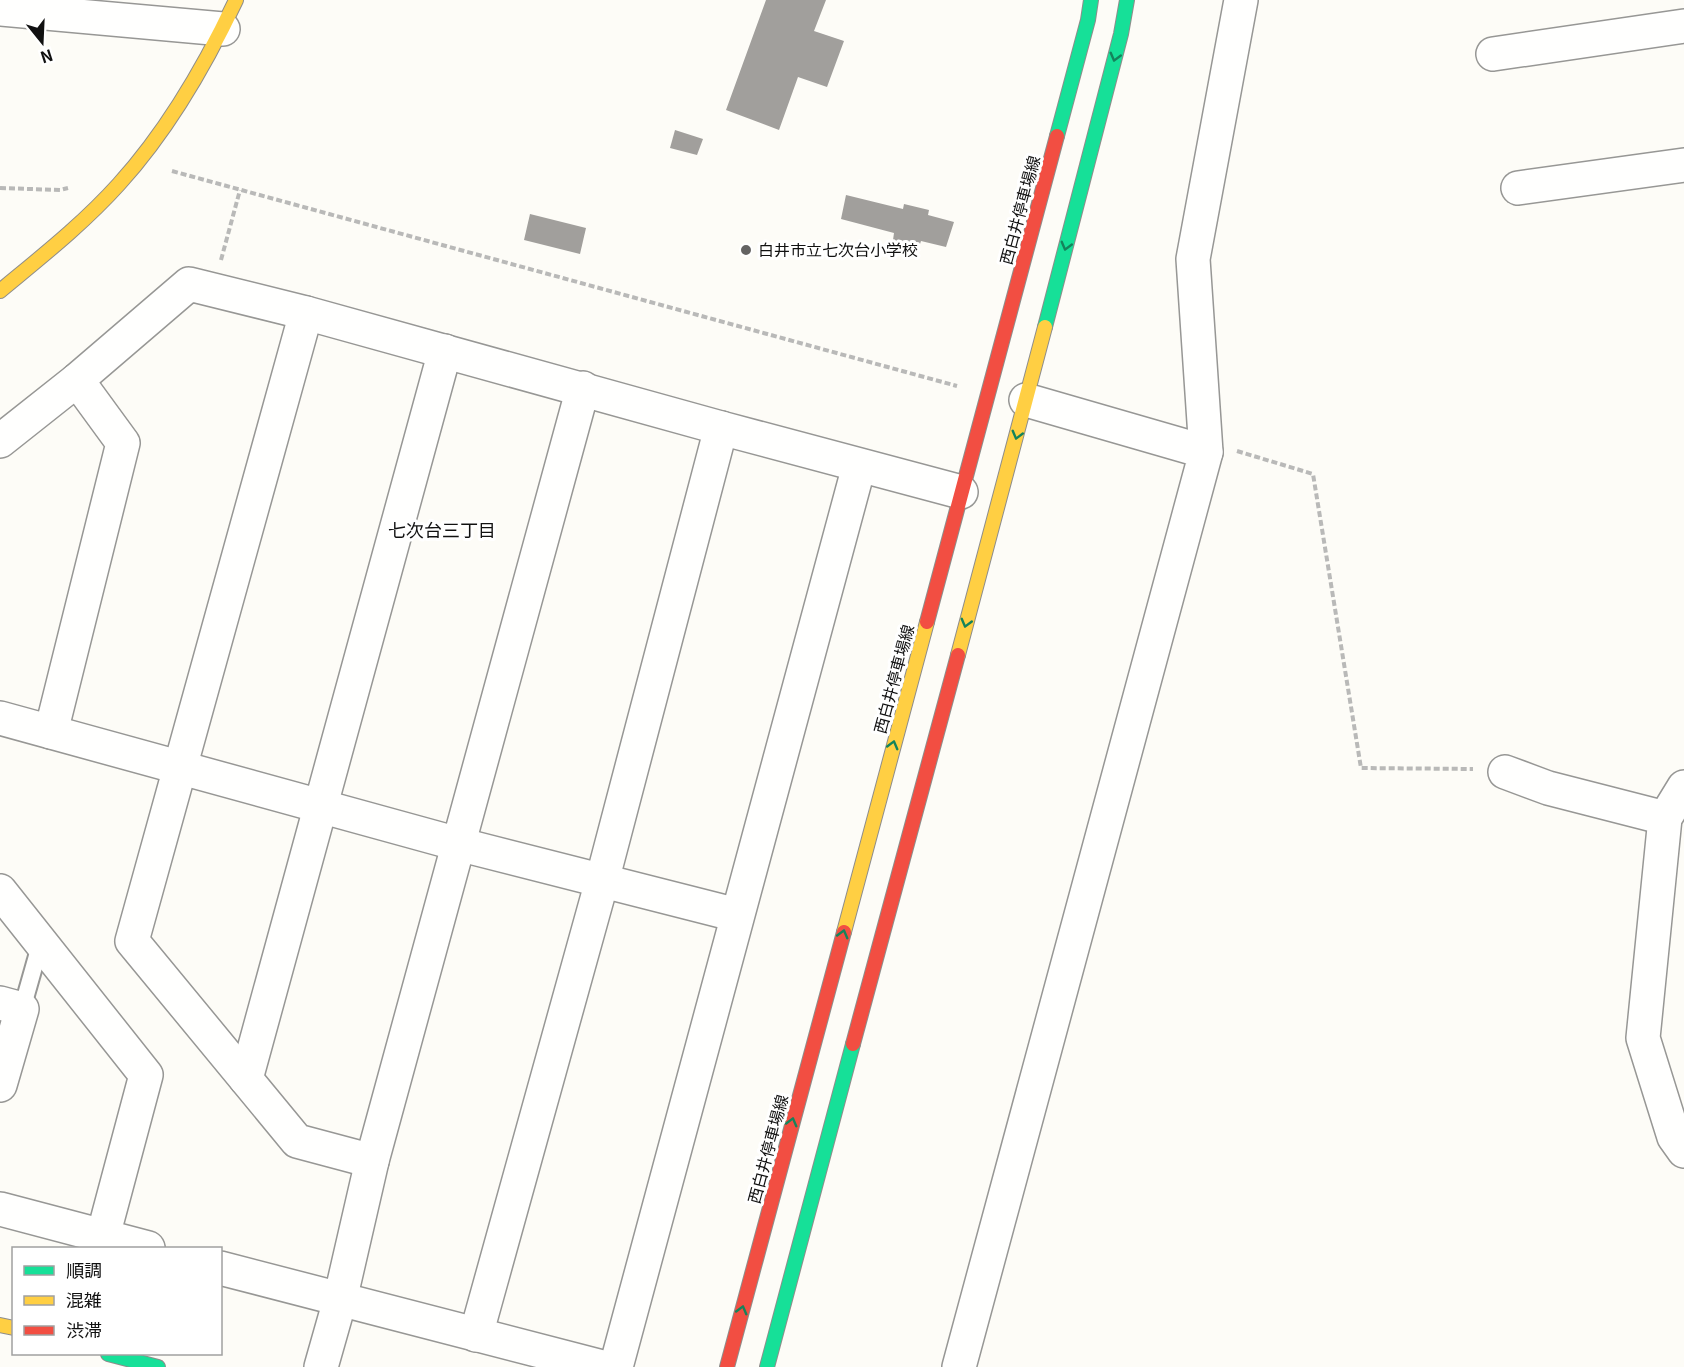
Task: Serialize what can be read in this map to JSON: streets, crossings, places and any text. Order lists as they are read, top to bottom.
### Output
{
  "streets": {
    "main road": ["西白井停車場線"]
  },
  "districts": ["七次台三丁目"],
  "places": ["白井市立七次台小学校"],
  "legend": ["順調", "混雑", "渋滞"],
  "north": "bottom"
}
